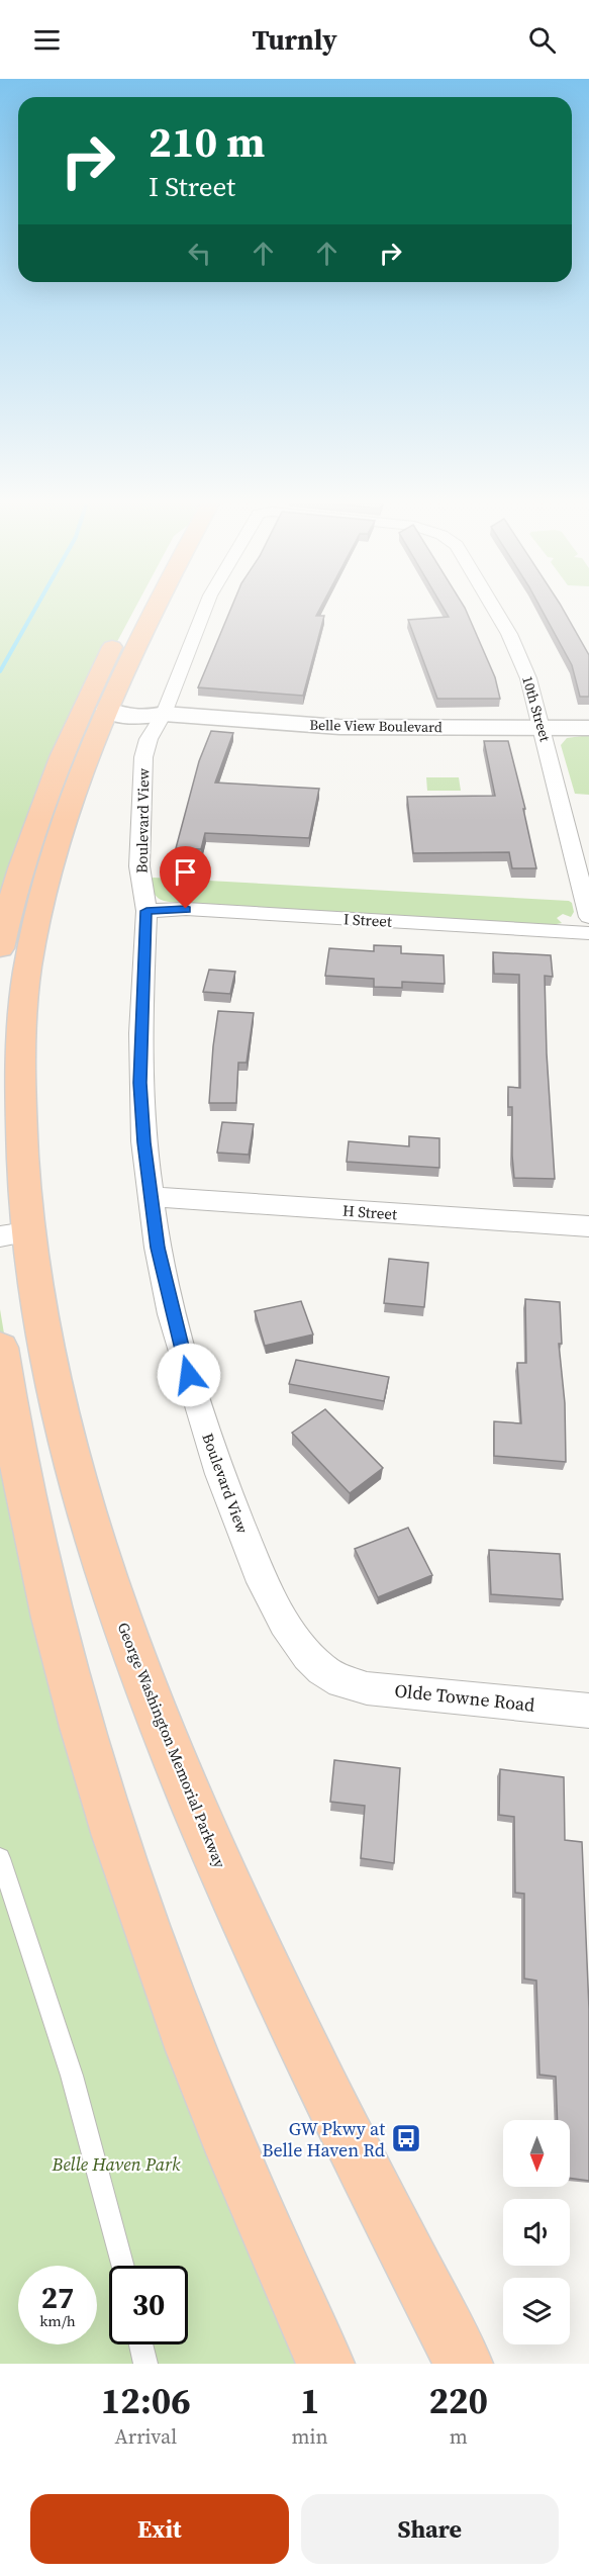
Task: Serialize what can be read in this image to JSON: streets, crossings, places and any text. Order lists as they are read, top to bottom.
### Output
{
  "streets": {
    "main road": ["Belle View Boulevard", "George Washington Memorial Parkway"],
    "street": [
      "10th Street",
      "Boulevard View",
      "I Street",
      "H Street",
      "Olde Towne Road"
    ]
  },
  "crossings": [
    ["10th Street", "Belle View Boulevard"],
    ["Belle View Boulevard", "Boulevard View"],
    ["Belle View Boulevard", "George Washington Memorial Parkway"],
    ["Boulevard View", "I Street"],
    ["Boulevard View", "H Street"],
    ["Boulevard View", "Olde Towne Road"]
  ],
  "parks": ["Belle Haven Park"],
  "places": {
    "bus stop": ["GW Pkwy at Belle Haven Rd"]
  },
  "north": "bottom",
  "page": {
    "header": "Turnly",
    "turn": ["210 m", "I Street"],
    "speed": "27 km/h",
    "limit": "30",
    "eta": [
      "12:06",
      "Arrival",
      "1",
      "min",
      "220",
      "m"
    ],
    "buttons": ["Exit", "Share"]
  }
}
